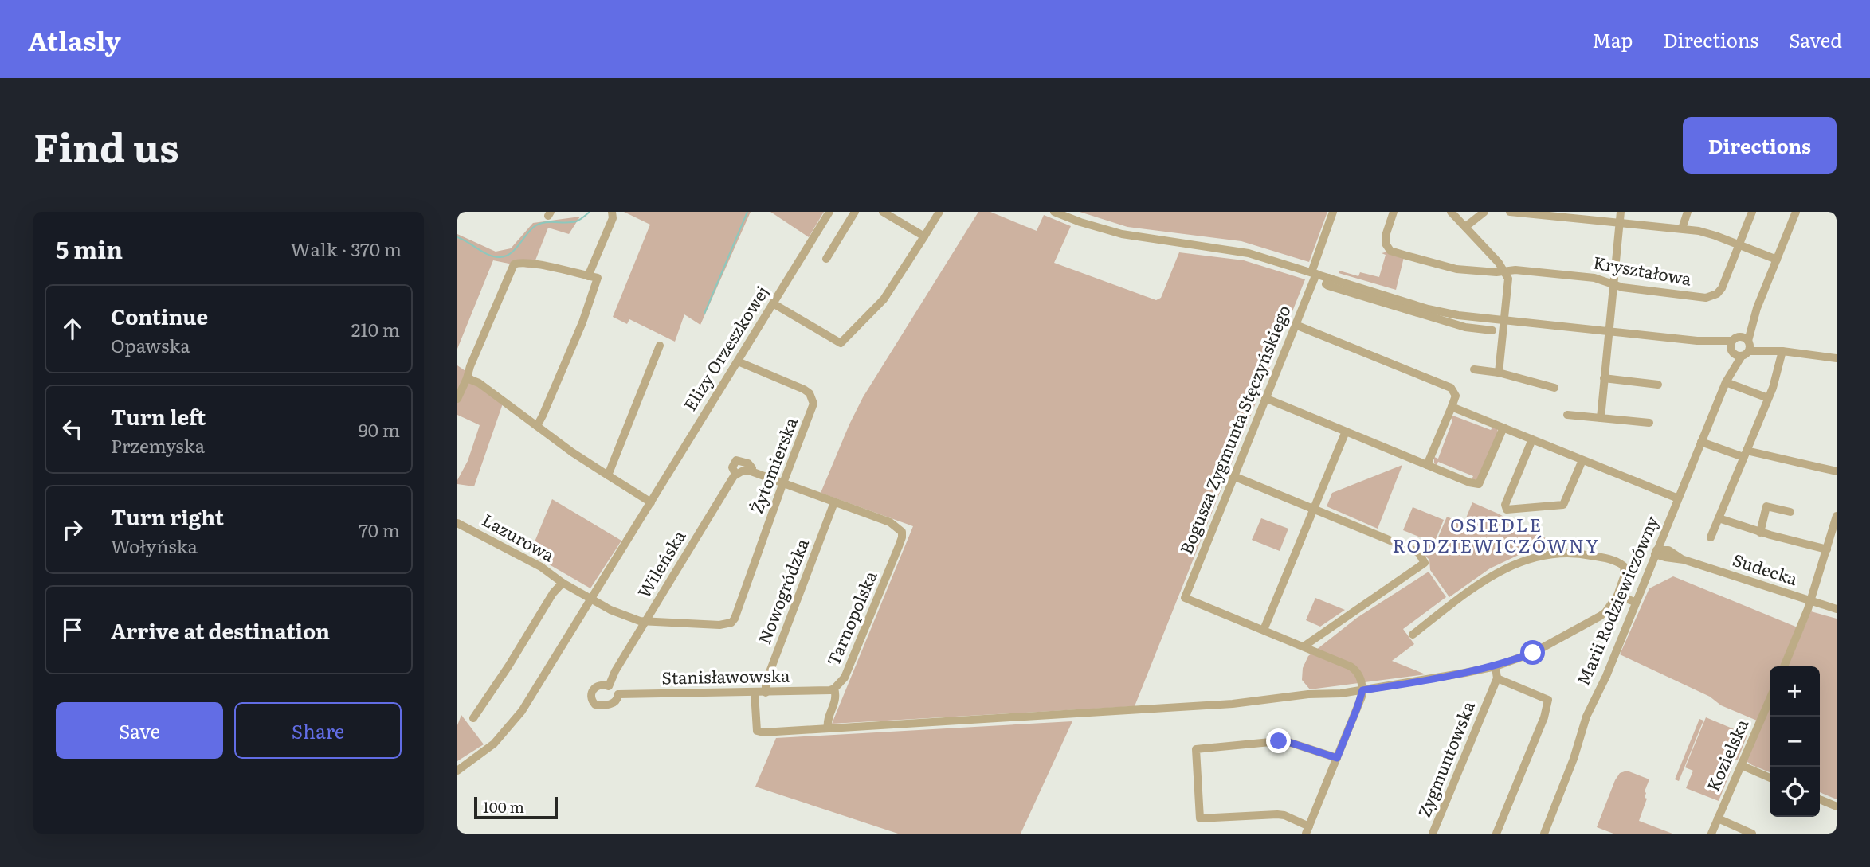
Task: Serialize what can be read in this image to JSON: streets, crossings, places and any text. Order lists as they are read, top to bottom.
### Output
{
  "streets": {
    "street": [
      "Kryształowa",
      "Elizy Orzeszkowej",
      "Bogusza Zygmunta Stęczyńskiego",
      "Żytomierska",
      "Lazurowa",
      "Wileńska",
      "Sudecka",
      "Nowogródzka",
      "Marii Rodziewiczówny",
      "Tarnopolska",
      "Stanisławowska",
      "Kozielska",
      "Zygmuntowska"
    ]
  },
  "crossings": [
    ["Elizy Orzeszkowej", "Żytomierska"],
    ["Żytomierska", "Wileńska"],
    ["Wileńska", "Stanisławowska"],
    ["Sudecka", "Marii Rodziewiczówny"],
    ["Nowogródzka", "Tarnopolska"],
    ["Nowogródzka", "Stanisławowska"],
    ["Tarnopolska", "Stanisławowska"]
  ],
  "districts": ["OSIEDLE RODZIEWICZÓWNY"],
  "scale_bar": "100 m",
  "page": {
    "header": "Atlasly",
    "nav": ["Map", "Directions", "Saved"],
    "title": "Find us",
    "buttons": [
      "Directions",
      ["Save", "Share"]
    ],
    "heading": ["5 min", "Walk · 370 m"],
    "list": [
      ["Continue", "Opawska", "210 m"],
      ["Turn left", "Przemyska", "90 m"],
      ["Turn right", "Wołyńska", "70 m"],
      "Arrive at destination"
    ],
    "map_buttons": ["+", "−"],
    "scale": "100 m"
  }
}
